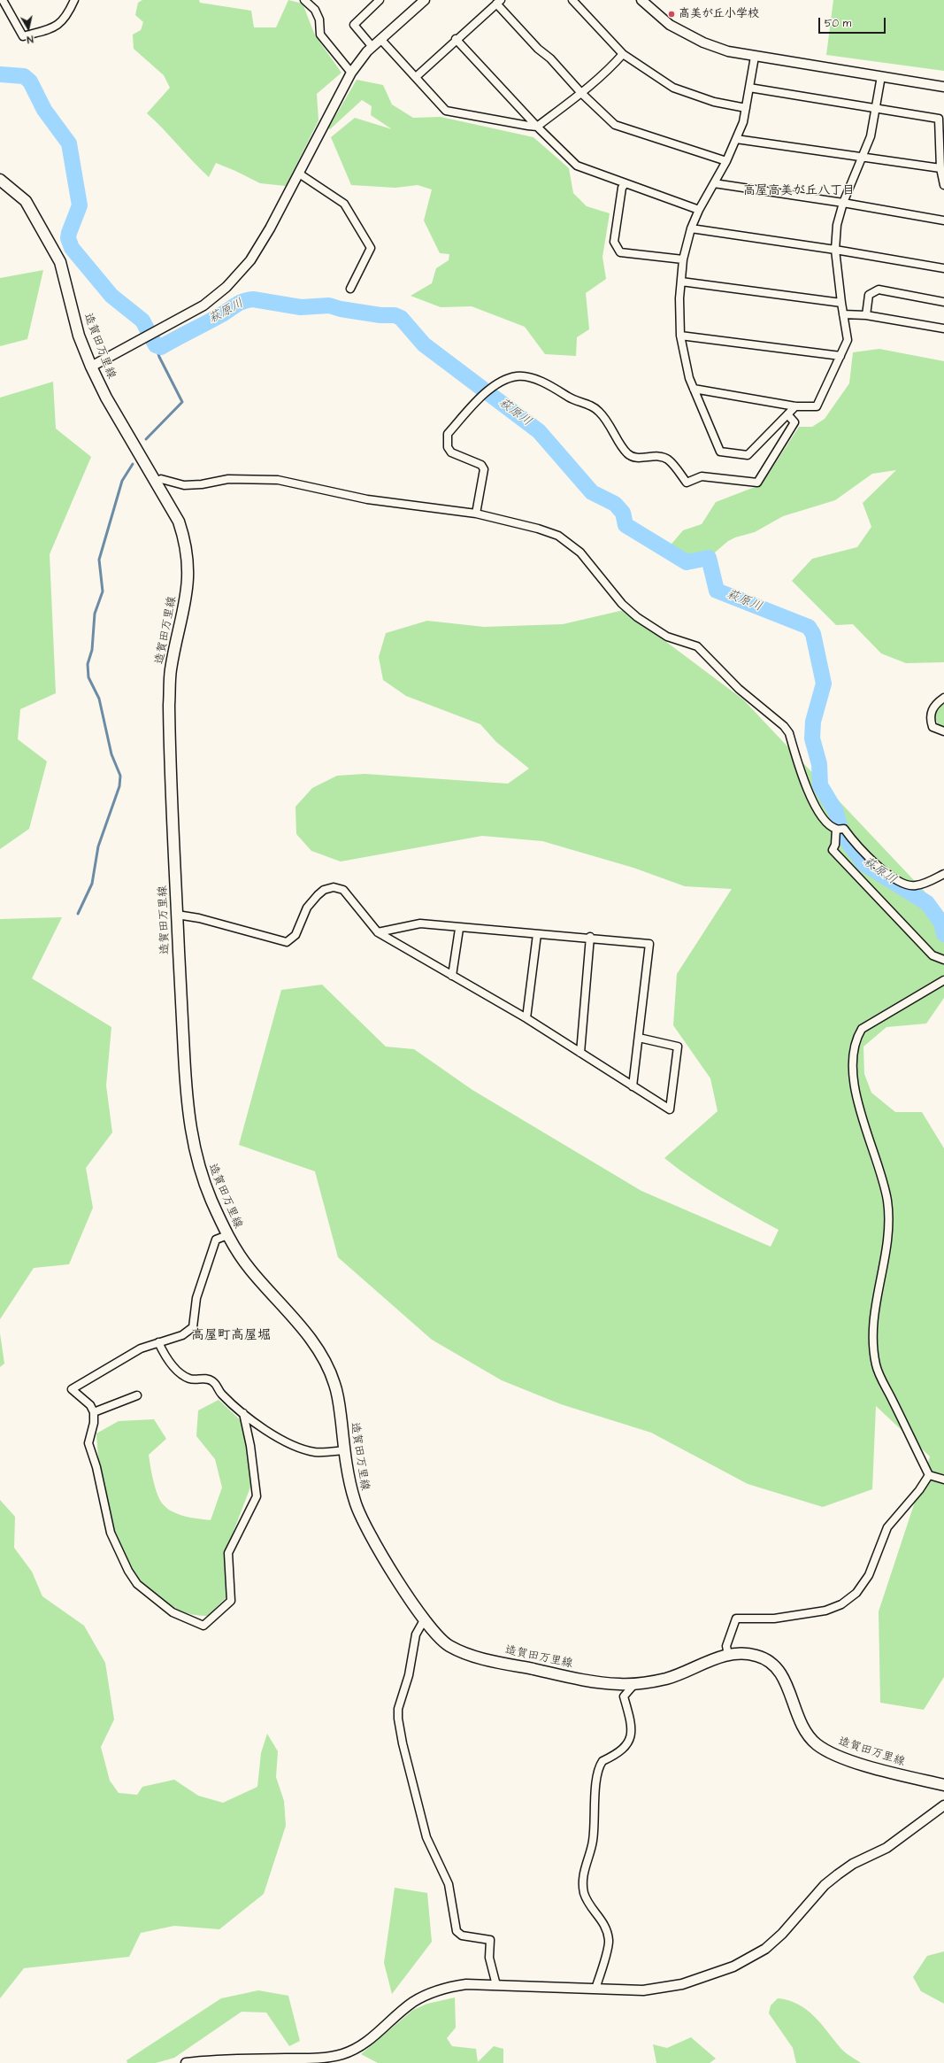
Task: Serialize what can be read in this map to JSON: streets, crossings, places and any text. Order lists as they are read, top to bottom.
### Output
{
  "streets": {
    "main road": ["造賀田万里線"]
  },
  "districts": ["高屋高美が丘八丁目", "高屋町高屋堀"],
  "water": ["萩原川"],
  "places": ["高美が丘小学校"],
  "scale_bar": "50 m",
  "north": "bottom"
}
